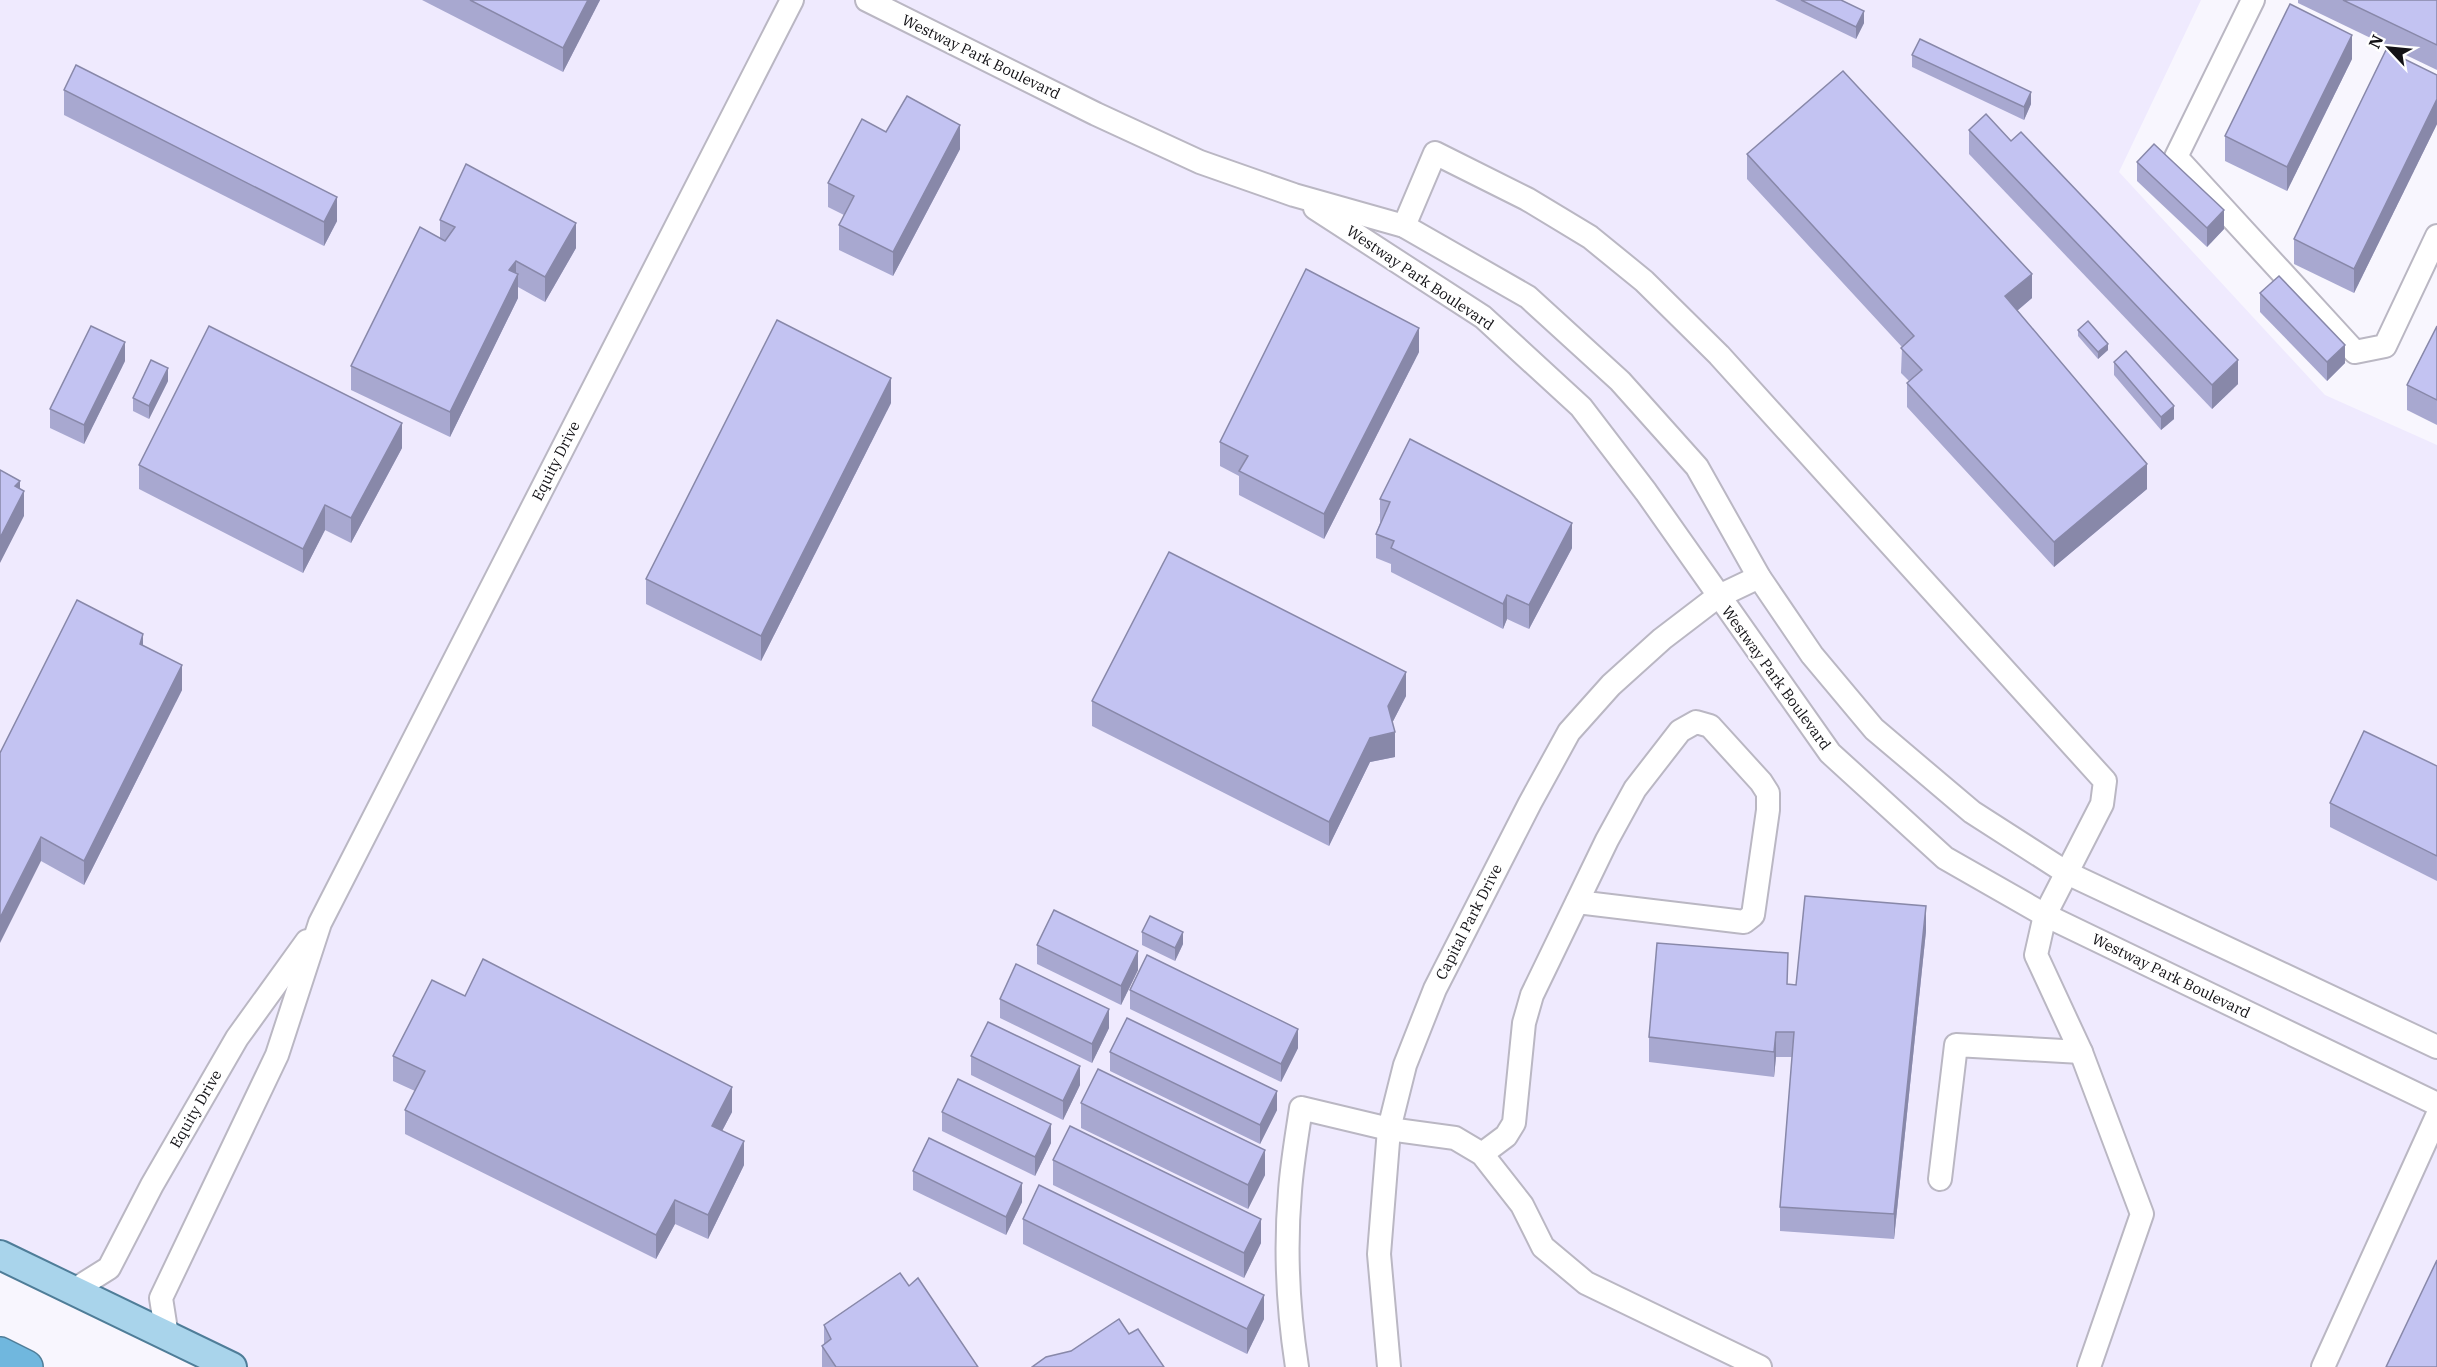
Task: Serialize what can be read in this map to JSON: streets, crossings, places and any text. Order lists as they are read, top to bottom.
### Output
{
  "streets": {
    "street": ["Westway Park Boulevard", "Equity Drive", "Capital Park Drive"]
  },
  "crossings": [
    ["Westway Park Boulevard", "Capital Park Drive"]
  ],
  "north": "top left"
}
